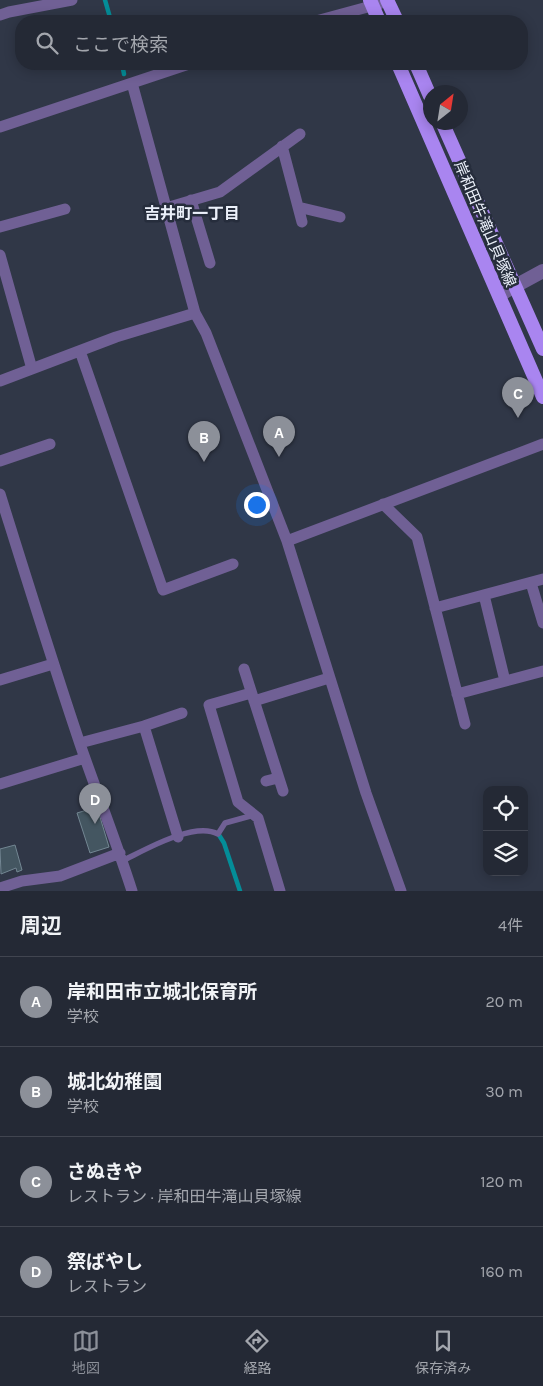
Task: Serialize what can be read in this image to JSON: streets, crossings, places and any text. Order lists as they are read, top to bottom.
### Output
{
  "streets": {
    "main road": ["岸和田牛滝山貝塚線"]
  },
  "districts": ["吉井町一丁目"],
  "north": "top right",
  "page": {
    "search": "ここで検索",
    "pins": [
      "C",
      "A",
      "B",
      "D"
    ],
    "heading": ["周辺", "4件"],
    "list": [
      {
        "mark": "A",
        "name": "岸和田市立城北保育所",
        "note": "学校",
        "value": "20 m"
      },
      {
        "mark": "B",
        "name": "城北幼稚園",
        "note": "学校",
        "value": "30 m"
      },
      {
        "mark": "C",
        "name": "さぬきや",
        "note": "レストラン · 岸和田牛滝山貝塚線",
        "value": "120 m"
      },
      {
        "mark": "D",
        "name": "祭ばやし",
        "note": "レストラン",
        "value": "160 m"
      }
    ],
    "nav": ["地図", "経路", "保存済み"]
  }
}
